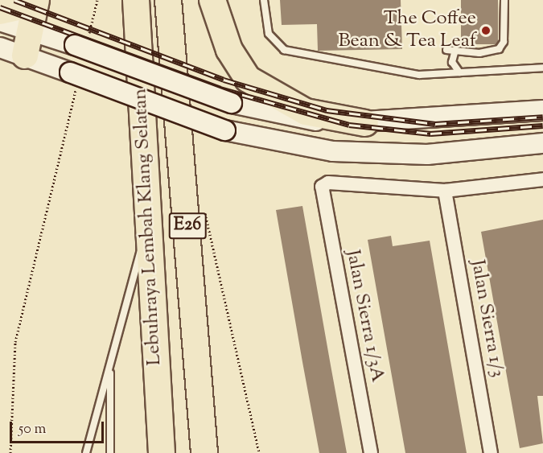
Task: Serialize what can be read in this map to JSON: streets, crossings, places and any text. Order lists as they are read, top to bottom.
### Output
{
  "streets": {
    "highway": ["E26", "Lebuhraya Lembah Klang Selatan"],
    "street": ["Jalan Sierra 1/3A", "Jalan Sierra 1/3"]
  },
  "crossings": [
    ["Jalan Sierra 1/3A", "Jalan Sierra 1/3"]
  ],
  "places": ["The Coffee Bean & Tea Leaf"],
  "scale_bar": "50 m"
}
